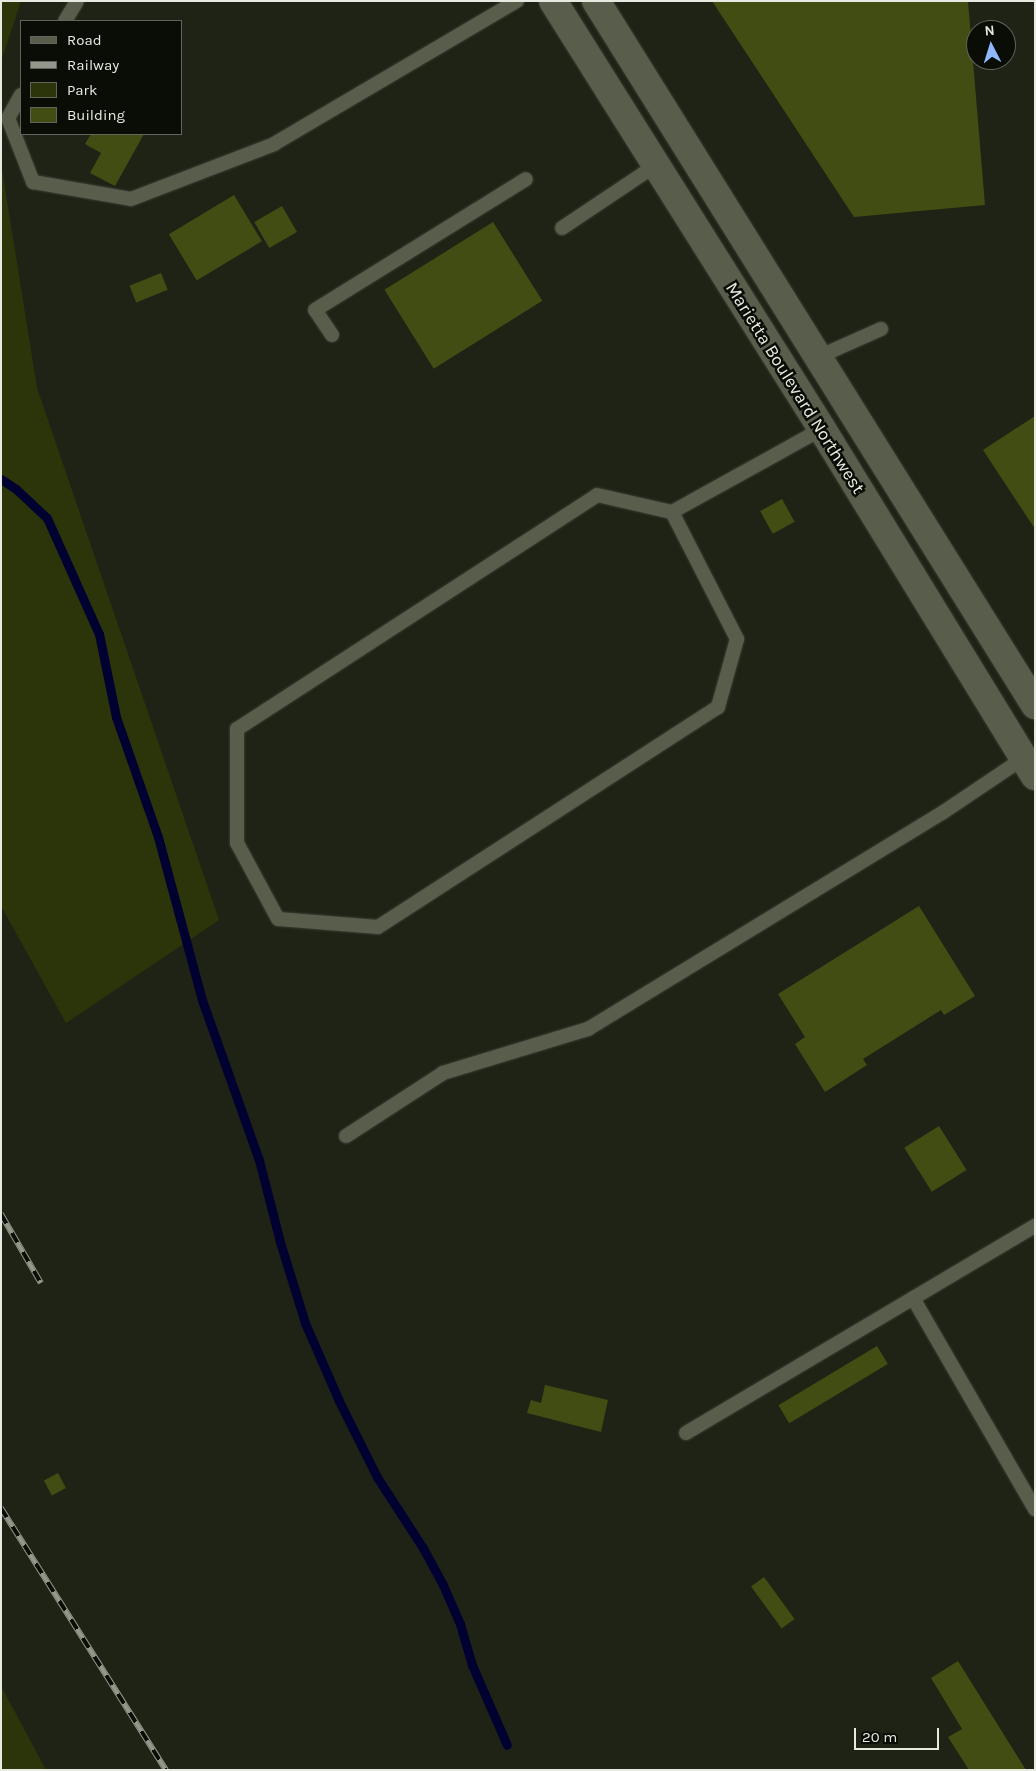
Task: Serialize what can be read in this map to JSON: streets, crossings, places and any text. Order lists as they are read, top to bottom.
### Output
{
  "streets": {
    "main road": ["Marietta Boulevard Northwest"]
  },
  "legend": [
    "Road",
    "Railway",
    "Park",
    "Building"
  ],
  "scale_bar": "20 m",
  "north": "top"
}
